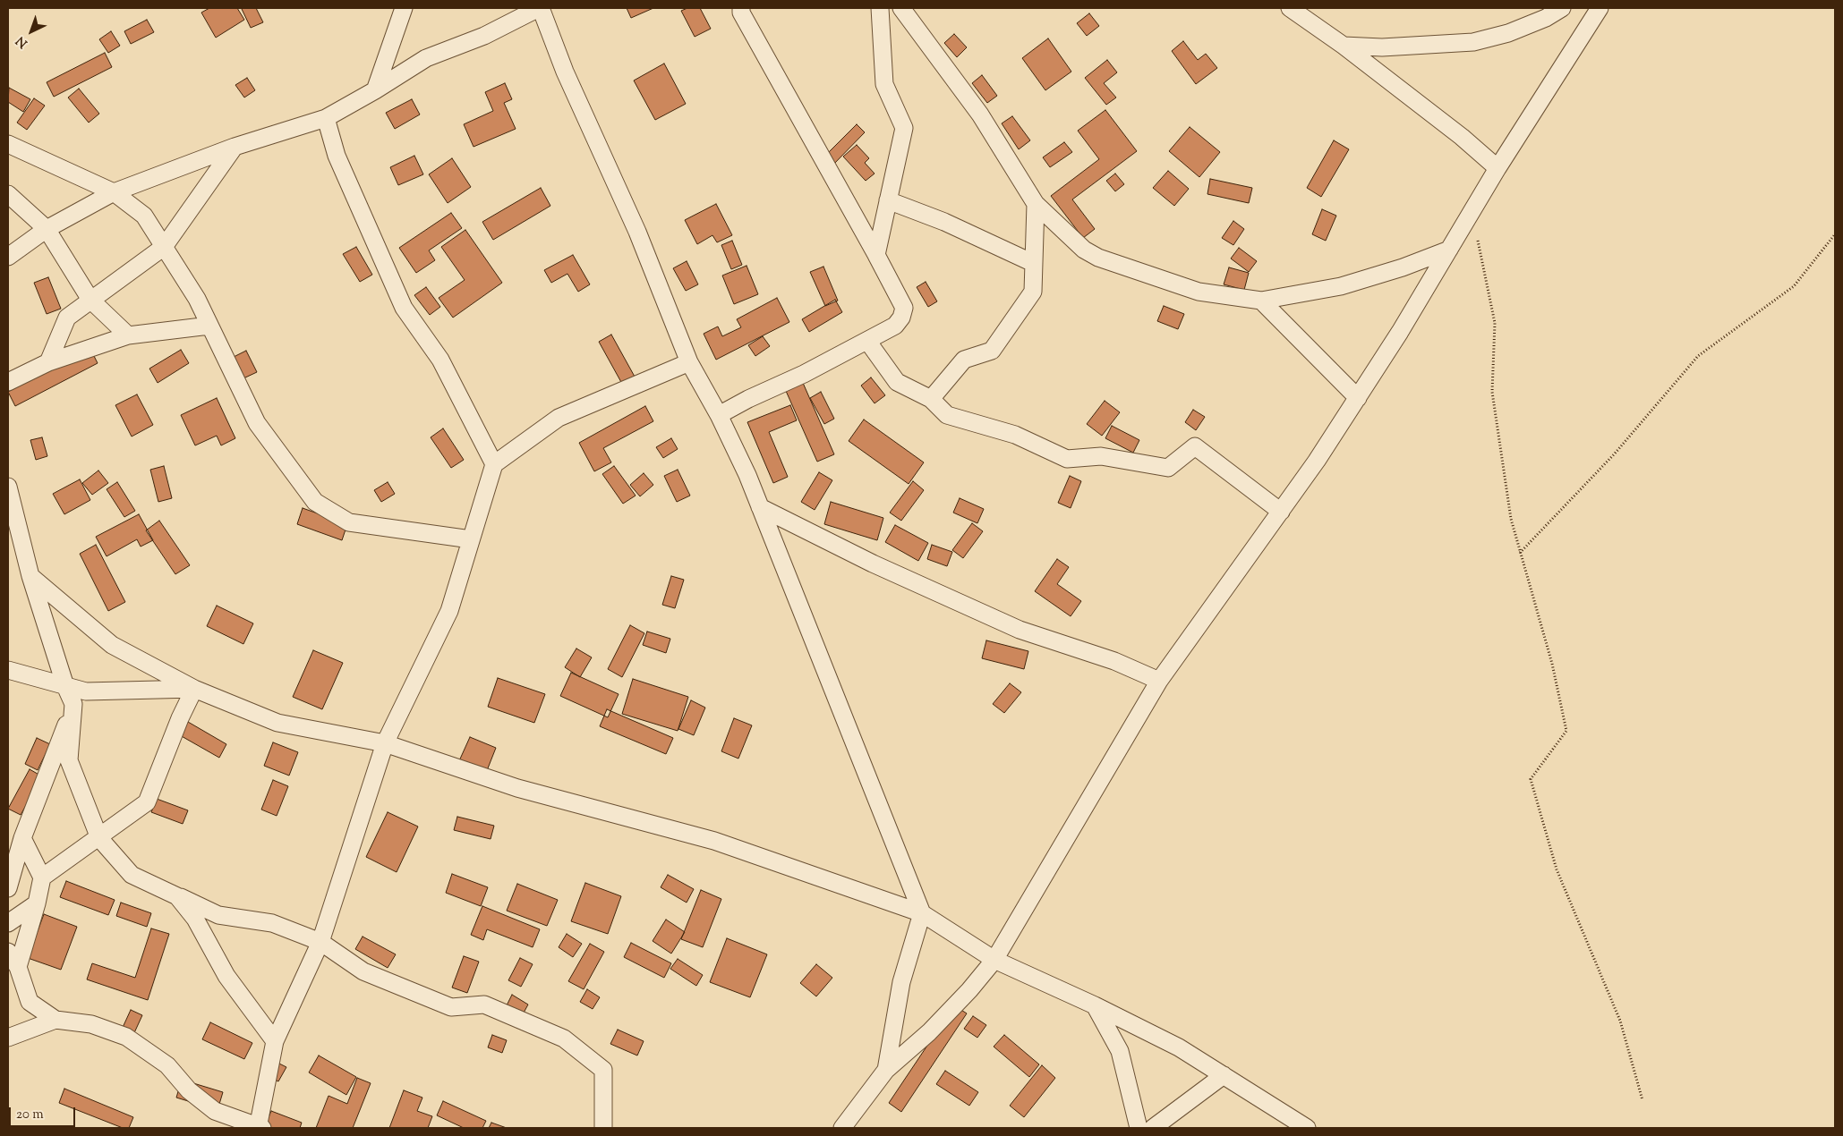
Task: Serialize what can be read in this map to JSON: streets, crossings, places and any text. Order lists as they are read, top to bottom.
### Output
{
  "scale_bar": "20 m",
  "north": "bottom left"
}
